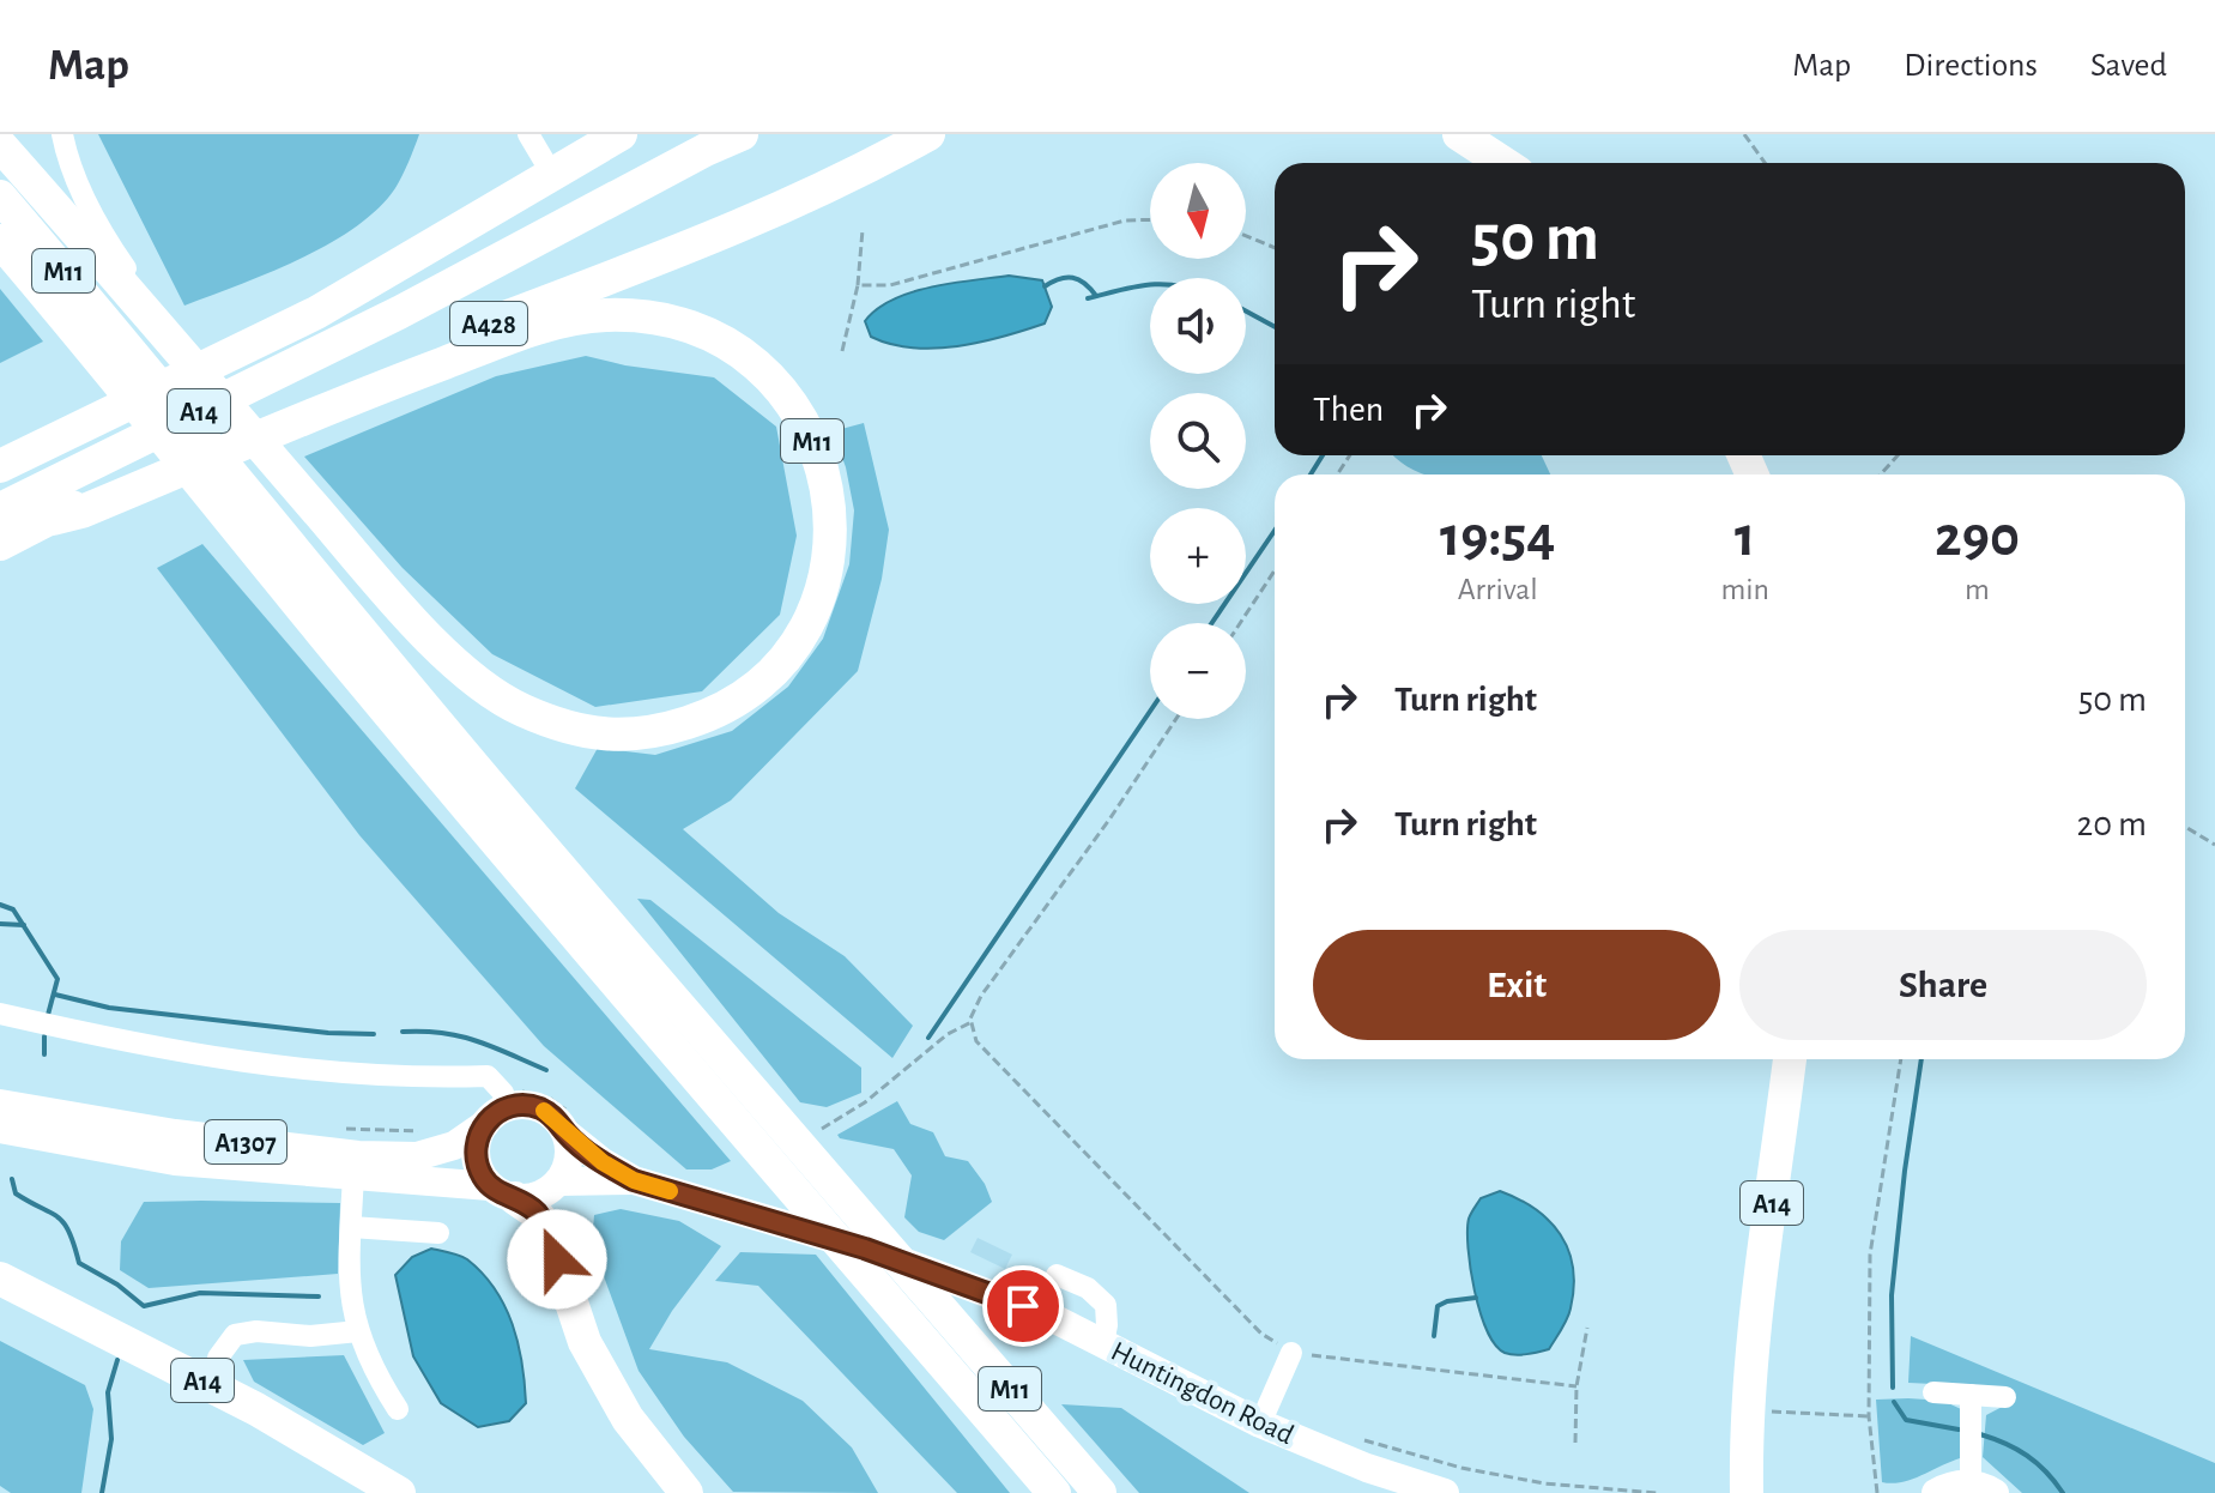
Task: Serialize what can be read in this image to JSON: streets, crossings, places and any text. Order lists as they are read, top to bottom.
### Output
{
  "streets": {
    "highway": ["M11", "A428", "A14"],
    "main road": ["A1307", "Huntingdon Road"]
  },
  "crossings": [
    ["M11", "A428"],
    ["A1307", "Huntingdon Road"]
  ],
  "north": "bottom",
  "page": {
    "header": "Map",
    "nav": ["Map", "Directions", "Saved"],
    "map_buttons": ["+", "−"],
    "turn": ["50 m", "Turn right"],
    "then": "Then",
    "eta": [
      "19:54",
      "Arrival",
      "1",
      "min",
      "290",
      "m"
    ],
    "list": [
      {
        "name": "Turn right",
        "value": "50 m"
      },
      {
        "name": "Turn right",
        "value": "20 m"
      }
    ],
    "buttons": ["Exit", "Share"]
  }
}
